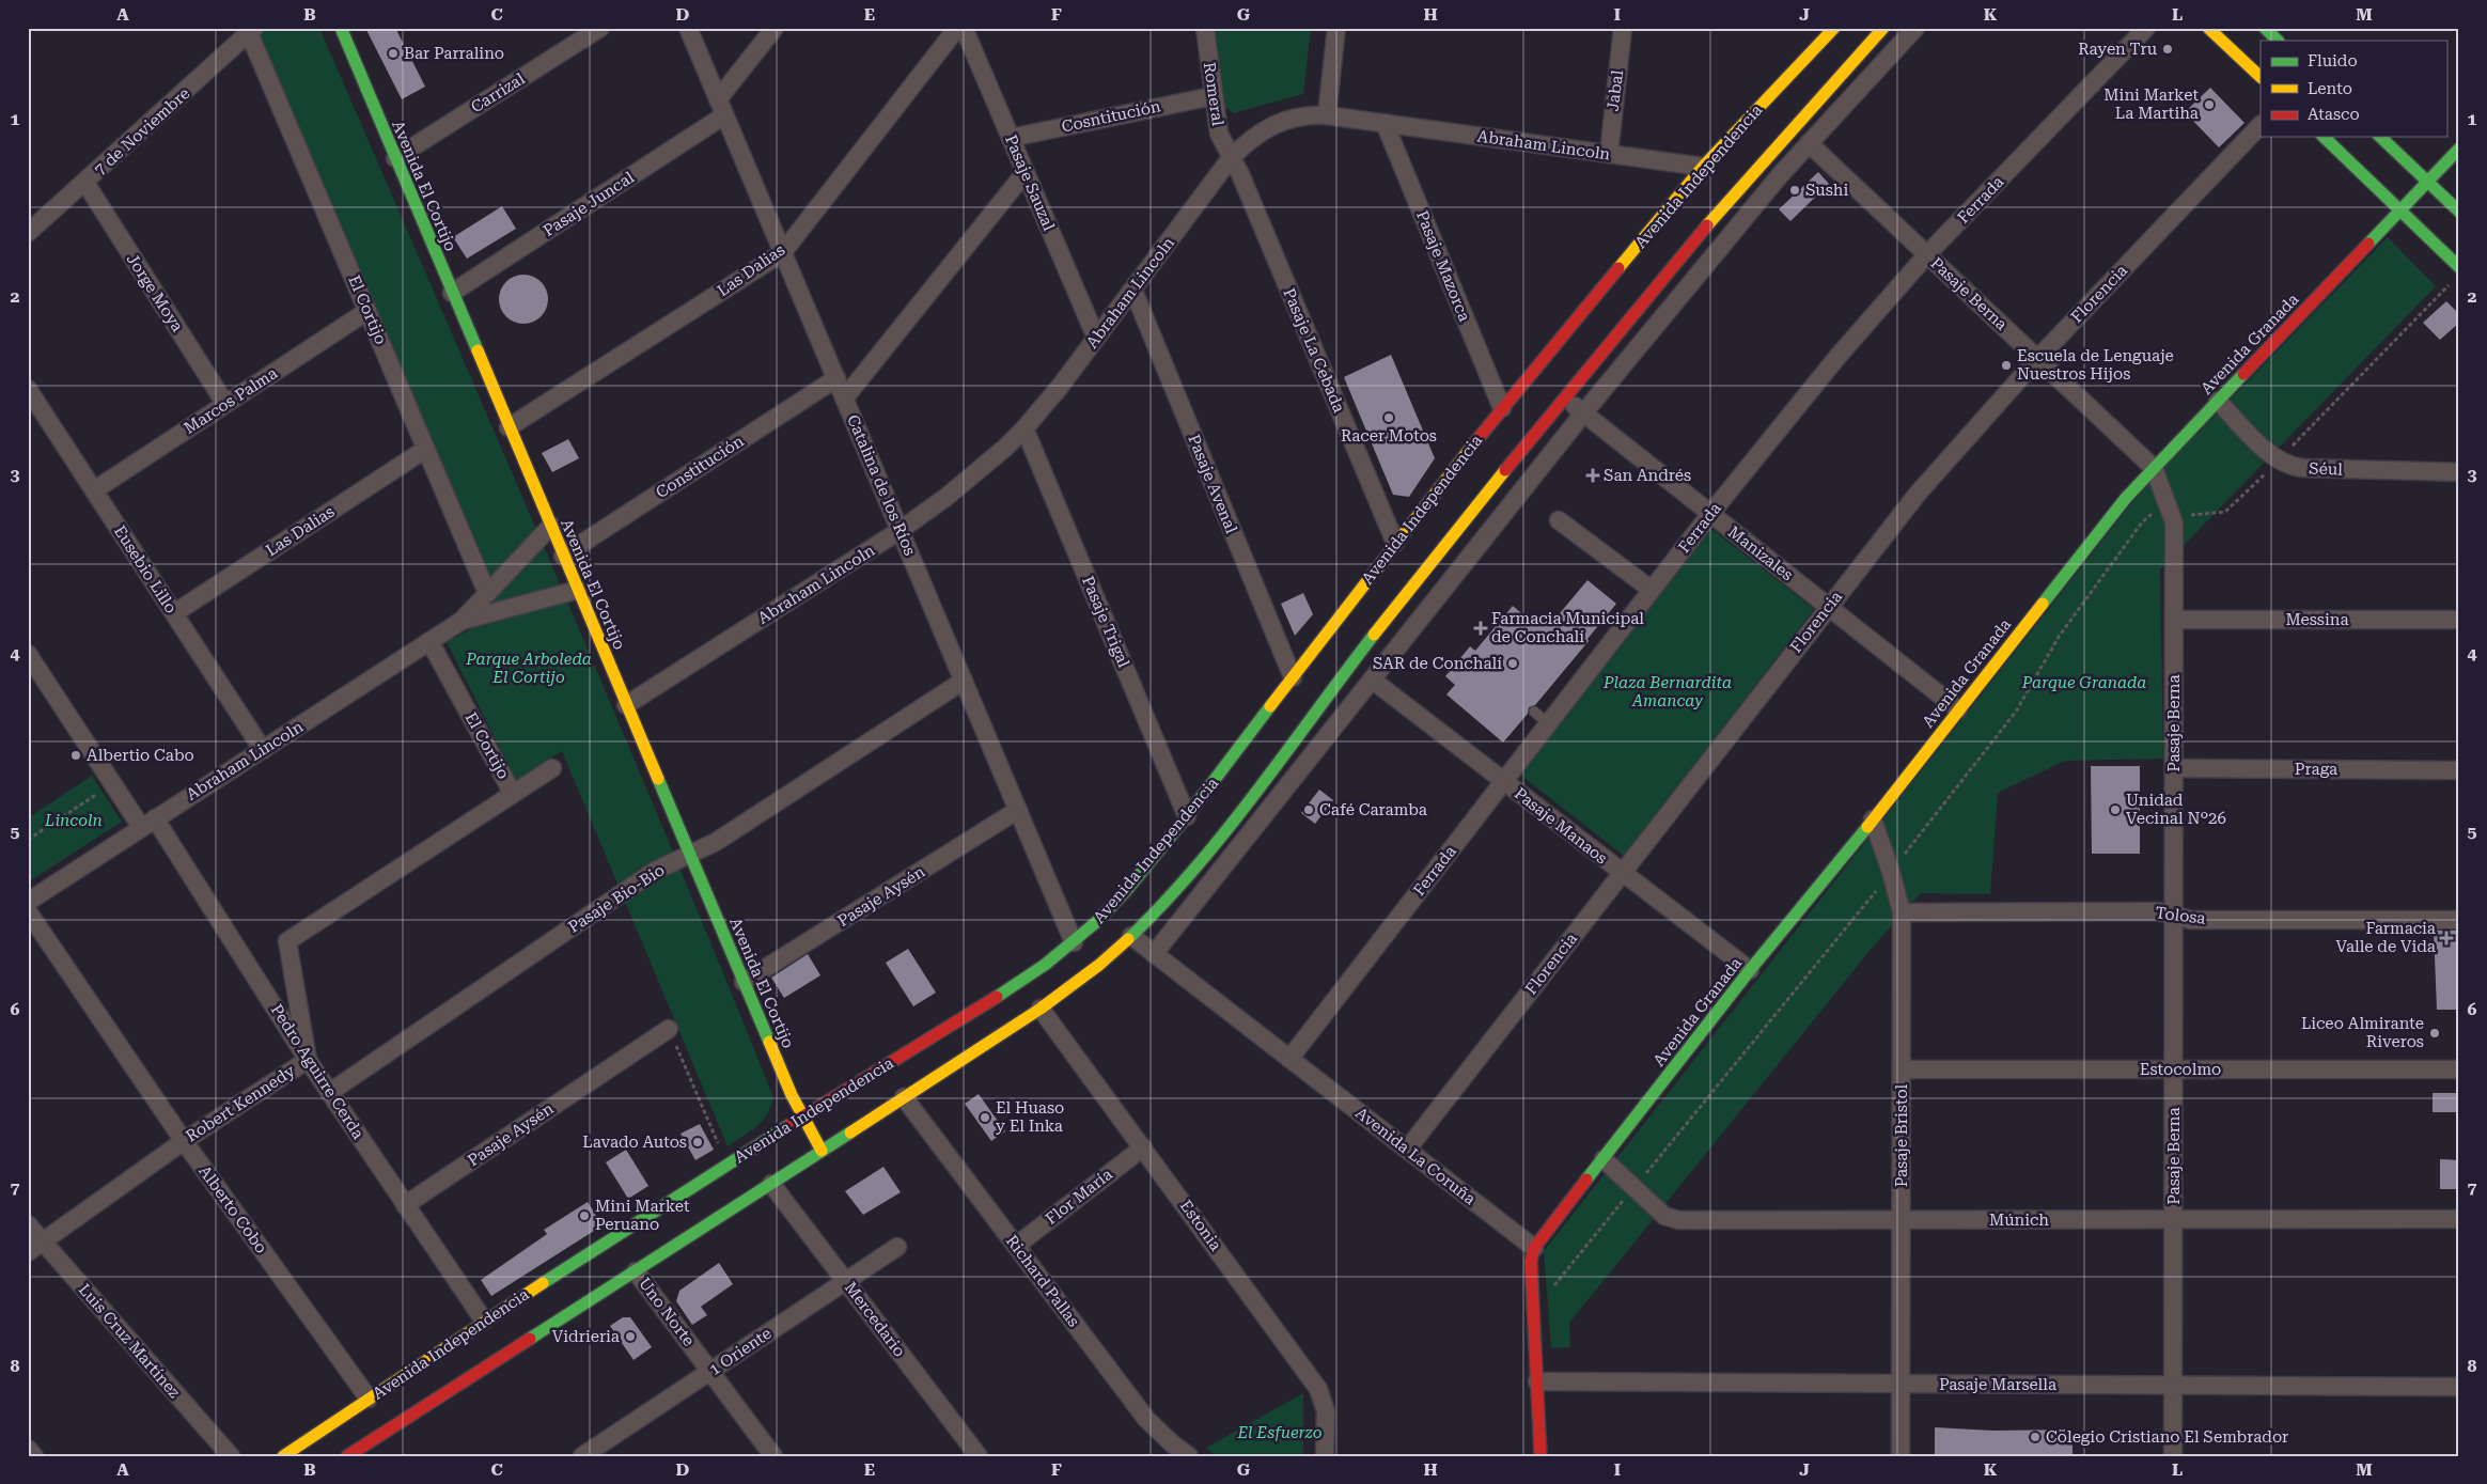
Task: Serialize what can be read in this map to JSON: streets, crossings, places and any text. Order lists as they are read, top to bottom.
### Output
{
  "streets": {
    "main road": ["Avenida Independencia", "Avenida El Cortijo", "Avenida Granada"],
    "street": [
      "Jabal",
      "Carrizal",
      "Romeral",
      "Cosntitución",
      "7 de Noviembre",
      "Abraham Lincoln",
      "Pasaje Sauzal",
      "Ferrada",
      "Pasaje Juncal",
      "Pasaje Mazorca",
      "Las Dalias",
      "Jorge Moya",
      "Pasaje Berna",
      "Florencia",
      "El Cortijo",
      "Pasaje La Cebada",
      "Marcos Palma",
      "Constitución",
      "Séul",
      "Pasaje Avenal",
      "Catalina de los Ríos",
      "Manizales",
      "Eusebio Lillo",
      "Messina",
      "Pasaje Trigal",
      "Praga",
      "Pasaje Manaos",
      "Pasaje Aysén",
      "Pasaje Bio-Bio",
      "Tolosa",
      "Estocolmo",
      "Pedro Aguirre Cerda",
      "Robert Kennedy",
      "Pasaje Bristol",
      "Avenida La Coruña",
      "Flor María",
      "Alberto Cobo",
      "Múnich",
      "Estonia",
      "Richard Pallas",
      "Uno Norte",
      "Mercedario",
      "Luis Cruz Martínez",
      "1 Oriente",
      "Pasaje Marsella"
    ]
  },
  "crossings": [
    ["Jabal", "Abraham Lincoln"],
    ["Carrizal", "Avenida El Cortijo"],
    ["Romeral", "Cosntitución"],
    ["Romeral", "Abraham Lincoln"],
    ["Romeral", "Pasaje La Cebada"],
    ["Cosntitución", "Pasaje Sauzal"],
    ["7 de Noviembre", "Jorge Moya"],
    ["7 de Noviembre", "El Cortijo"],
    ["Abraham Lincoln", "Avenida Independencia"],
    ["Abraham Lincoln", "Pasaje Sauzal"],
    ["Abraham Lincoln", "Avenida El Cortijo"],
    ["Abraham Lincoln", "Pasaje Mazorca"],
    ["Abraham Lincoln", "El Cortijo"],
    ["Abraham Lincoln", "Pasaje La Cebada"],
    ["Abraham Lincoln", "Pasaje Avenal"],
    ["Abraham Lincoln", "Catalina de los Ríos"],
    ["Abraham Lincoln", "Eusebio Lillo"],
    ["Abraham Lincoln", "Pasaje Trigal"],
    ["Abraham Lincoln", "Pedro Aguirre Cerda"],
    ["Avenida Independencia", "Avenida El Cortijo"],
    ["Avenida Independencia", "Pasaje Mazorca"],
    ["Avenida Independencia", "Pasaje La Cebada"],
    ["Avenida Independencia", "Pasaje Avenal"],
    ["Avenida Independencia", "Catalina de los Ríos"],
    ["Avenida Independencia", "Pasaje Trigal"],
    ["Avenida Independencia", "Pedro Aguirre Cerda"],
    ["Avenida Independencia", "Alberto Cobo"],
    ["Avenida El Cortijo", "Pasaje Juncal"],
    ["Avenida El Cortijo", "Las Dalias"],
    ["Avenida El Cortijo", "Constitución"],
    ["Avenida El Cortijo", "Pasaje Aysén"],
    ["Avenida El Cortijo", "Pasaje Bio-Bio"],
    ["Ferrada", "Pasaje Berna"],
    ["Ferrada", "Manizales"],
    ["Ferrada", "Pasaje Manaos"],
    ["Ferrada", "Avenida La Coruña"],
    ["Pasaje Juncal", "Catalina de los Ríos"],
    ["Las Dalias", "El Cortijo"],
    ["Las Dalias", "Catalina de los Ríos"],
    ["Las Dalias", "Eusebio Lillo"],
    ["Jorge Moya", "Marcos Palma"],
    ["Pasaje Berna", "Florencia"],
    ["Pasaje Berna", "Avenida Granada"],
    ["Pasaje Berna", "Messina"],
    ["Pasaje Berna", "Praga"],
    ["Pasaje Berna", "Tolosa"],
    ["Pasaje Berna", "Estocolmo"],
    ["Pasaje Berna", "Múnich"],
    ["Pasaje Berna", "Pasaje Marsella"],
    ["Florencia", "Manizales"],
    ["Florencia", "Pasaje Manaos"],
    ["Florencia", "Avenida La Coruña"],
    ["El Cortijo", "Marcos Palma"],
    ["El Cortijo", "Robert Kennedy"],
    ["Avenida Granada", "Manizales"],
    ["Avenida Granada", "Pasaje Manaos"],
    ["Avenida Granada", "Pasaje Bristol"],
    ["Avenida Granada", "Avenida La Coruña"],
    ["Avenida Granada", "Múnich"],
    ["Marcos Palma", "Eusebio Lillo"],
    ["Constitución", "Catalina de los Ríos"],
    ["Catalina de los Ríos", "Pasaje Aysén"],
    ["Catalina de los Ríos", "Pasaje Bio-Bio"],
    ["Pasaje Aysén", "Pedro Aguirre Cerda"],
    ["Pasaje Bio-Bio", "Pedro Aguirre Cerda"],
    ["Tolosa", "Pasaje Bristol"],
    ["Estocolmo", "Pasaje Bristol"],
    ["Pedro Aguirre Cerda", "Robert Kennedy"],
    ["Robert Kennedy", "Alberto Cobo"],
    ["Robert Kennedy", "Luis Cruz Martínez"],
    ["Pasaje Bristol", "Múnich"],
    ["Pasaje Bristol", "Pasaje Marsella"],
    ["Flor María", "Estonia"],
    ["Flor María", "Richard Pallas"],
    ["Uno Norte", "1 Oriente"],
    ["Mercedario", "1 Oriente"]
  ],
  "parks": [
    "Parque Arboleda El Cortijo",
    "Plaza Bernardita Amancay",
    "Parque Granada",
    "Lincoln",
    "El Esfuerzo"
  ],
  "places": {
    "other": [
      "Rayen Tru",
      "Bar Parralino",
      "Mini Market La Martiha",
      "Sushi",
      "Escuela de Lenguaje Nuestros Hijos",
      "Racer Motos",
      "SAR de Conchalí",
      "Albertio Cabo",
      "Café Caramba",
      "Unidad Vecinal Nº26",
      "Liceo Almirante Riveros",
      "El Huaso y El Inka",
      "Lavado Autos",
      "Mini Market Peruano",
      "Vidrieria",
      "Colegio Cristiano El Sembrador"
    ],
    "health": ["San Andrés", "Farmacia Municipal de Conchalí", "Farmacia Valle de Vida"]
  },
  "legend": ["Fluido", "Lento", "Atasco"],
  "grid": {
    "columns": [
      "A",
      "B",
      "C",
      "D",
      "E",
      "F",
      "G",
      "H",
      "I",
      "J",
      "K",
      "L",
      "M"
    ],
    "rows": [
      "1",
      "2",
      "3",
      "4",
      "5",
      "6",
      "7",
      "8"
    ]
  }
}
